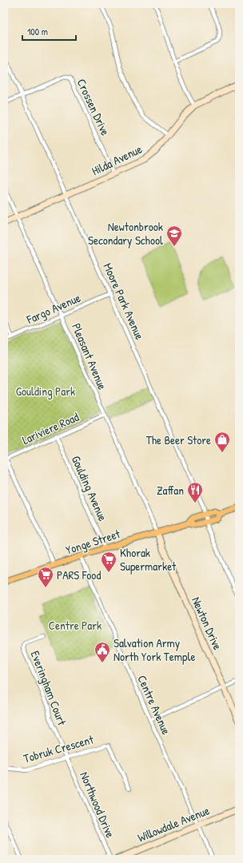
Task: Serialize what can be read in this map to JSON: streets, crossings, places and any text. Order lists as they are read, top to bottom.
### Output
{
  "streets": {
    "main road": ["Yonge Street"],
    "street": [
      "Crossen Drive",
      "Hilda Avenue",
      "Moore Park Avenue",
      "Fargo Avenue",
      "Pleasant Avenue",
      "Lariviere Road",
      "Goulding Avenue",
      "Newton Drive",
      "Everingham Court",
      "Centre Avenue",
      "Tobruk Crescent",
      "Northwood Drive",
      "Willowdale Avenue"
    ]
  },
  "crossings": [
    ["Crossen Drive", "Hilda Avenue"],
    ["Crossen Drive", "Moore Park Avenue"],
    ["Hilda Avenue", "Moore Park Avenue"],
    ["Hilda Avenue", "Pleasant Avenue"],
    ["Moore Park Avenue", "Fargo Avenue"],
    ["Moore Park Avenue", "Yonge Street"],
    ["Fargo Avenue", "Pleasant Avenue"],
    ["Pleasant Avenue", "Lariviere Road"],
    ["Pleasant Avenue", "Yonge Street"],
    ["Pleasant Avenue", "Newton Drive"],
    ["Lariviere Road", "Goulding Avenue"],
    ["Goulding Avenue", "Yonge Street"],
    ["Yonge Street", "Newton Drive"],
    ["Yonge Street", "Centre Avenue"],
    ["Everingham Court", "Tobruk Crescent"],
    ["Everingham Court", "Northwood Drive"],
    ["Centre Avenue", "Willowdale Avenue"],
    ["Tobruk Crescent", "Northwood Drive"]
  ],
  "parks": ["Goulding Park", "Centre Park"],
  "places": {
    "school or university": ["Newtonbrook Secondary School"],
    "shop": ["The Beer Store"],
    "restaurant": ["Zaffan"],
    "supermarket": ["Khorak Supermarket", "PARS Food"],
    "public building": ["Salvation Army North York Temple"]
  },
  "scale_bar": "100 m"
}
